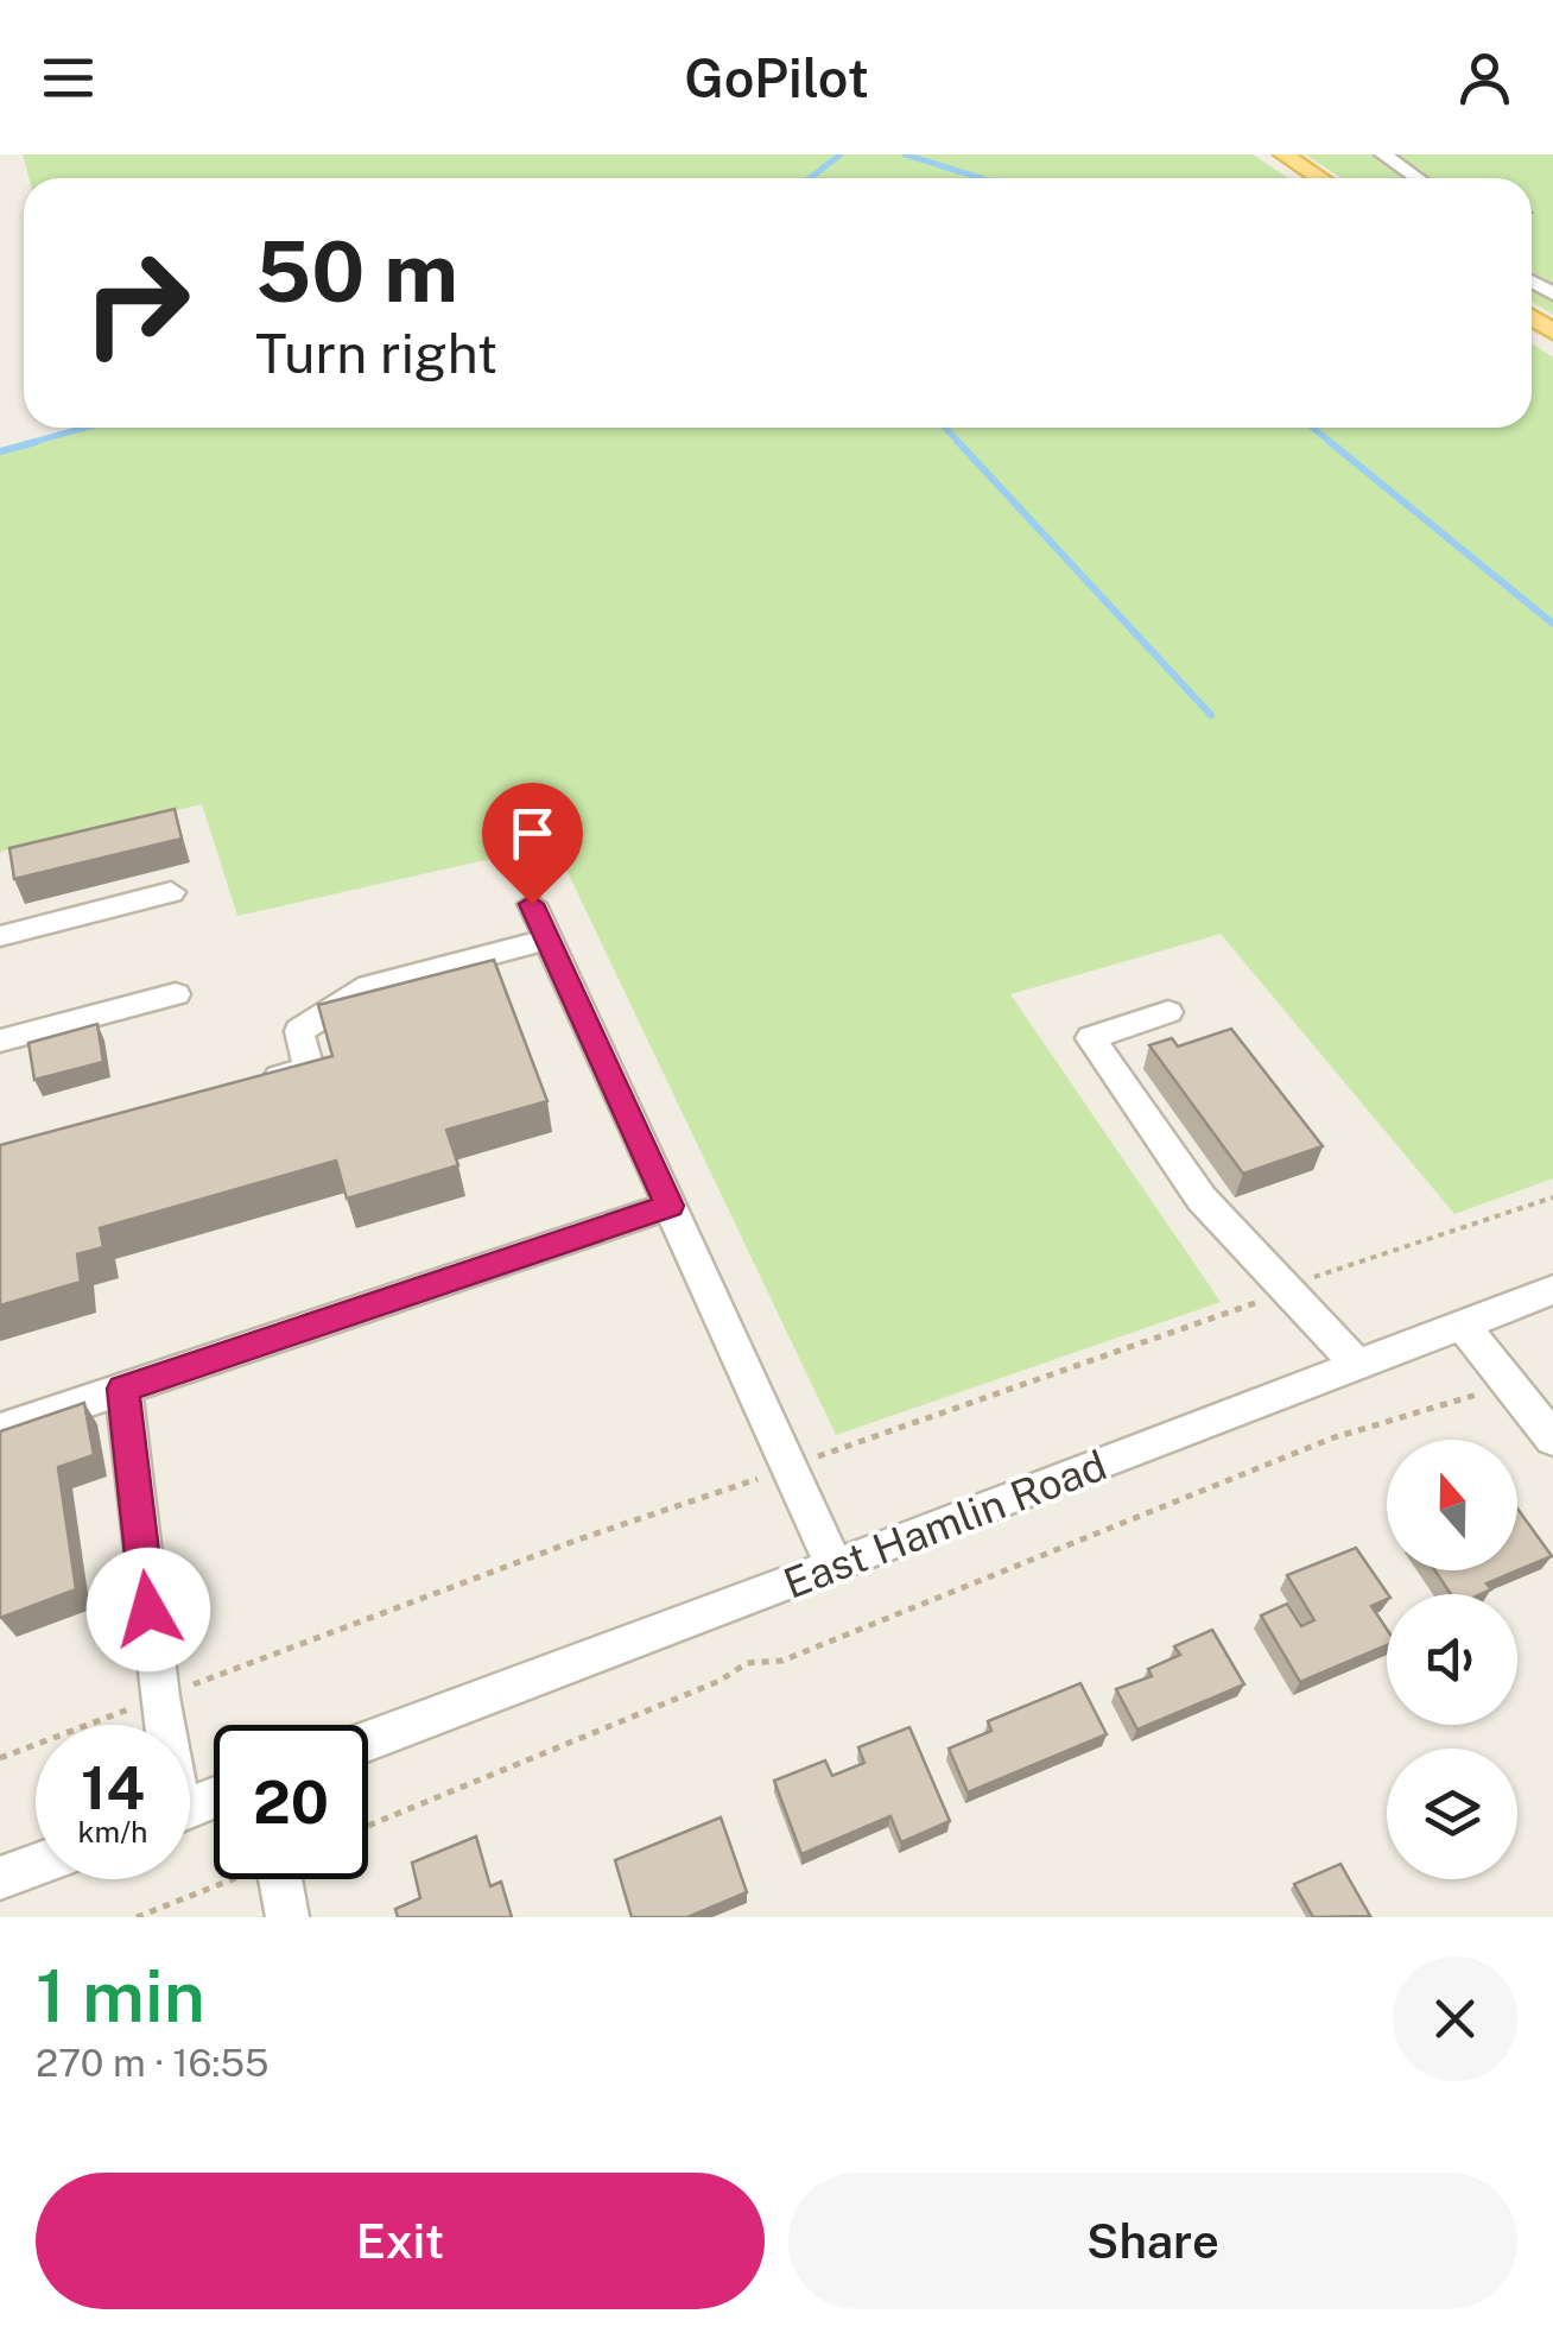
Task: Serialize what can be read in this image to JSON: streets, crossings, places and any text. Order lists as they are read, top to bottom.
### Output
{
  "streets": {
    "street": ["East Hamlin Road"]
  },
  "north": "top",
  "page": {
    "header": "GoPilot",
    "turn": ["50 m", "Turn right"],
    "speed": "14 km/h",
    "limit": "20",
    "heading": ["1 min", "270 m · 16:55"],
    "buttons": ["Exit", "Share"]
  }
}
